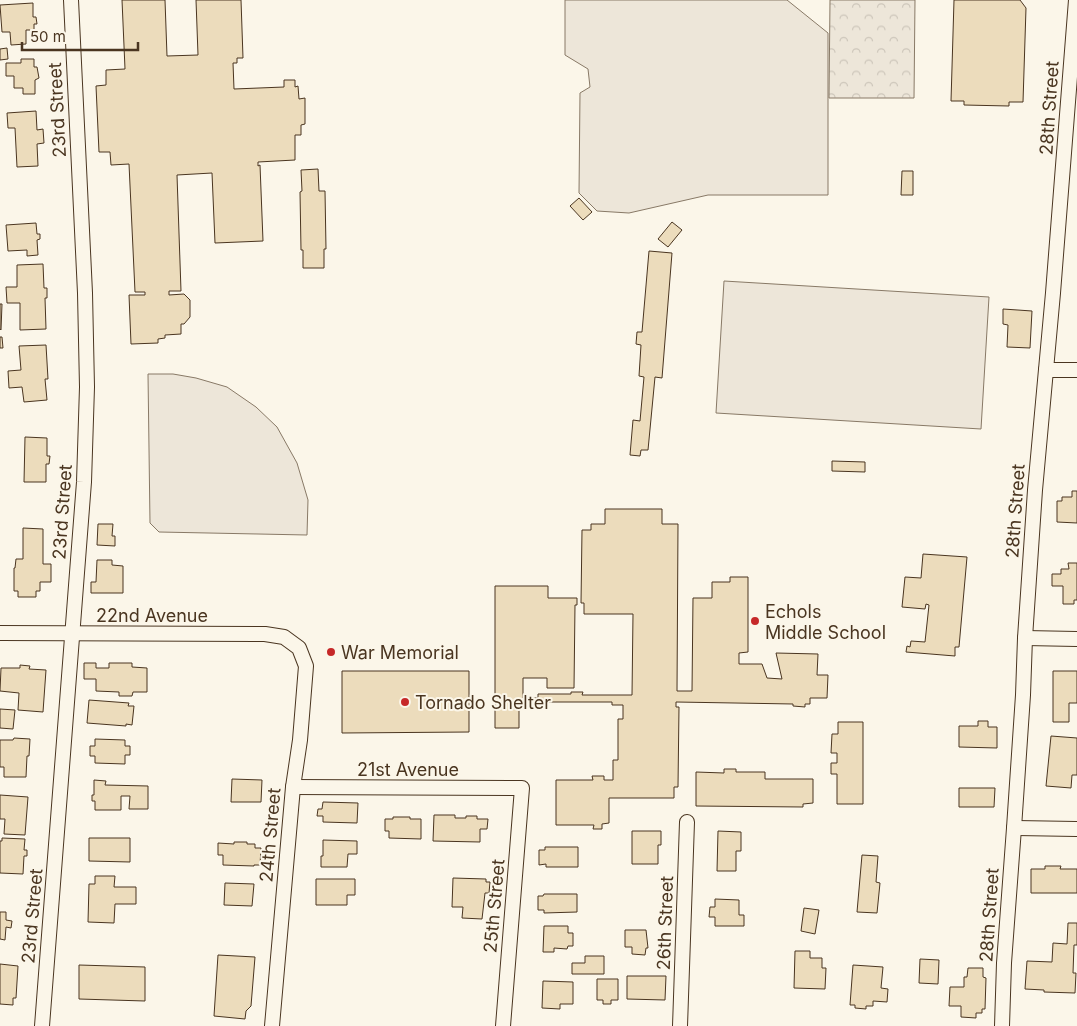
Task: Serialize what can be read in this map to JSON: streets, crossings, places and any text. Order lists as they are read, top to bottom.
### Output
{
  "streets": {
    "street": [
      "28th Street",
      "23rd Street",
      "22nd Avenue",
      "21st Avenue",
      "24th Street",
      "25th Street",
      "26th Street"
    ]
  },
  "crossings": [
    ["23rd Street", "22nd Avenue"],
    ["22nd Avenue", "24th Street"],
    ["21st Avenue", "24th Street"],
    ["21st Avenue", "25th Street"]
  ],
  "places": ["Echols Middle School", "War Memorial", "Tornado Shelter"],
  "scale_bar": "50 m"
}
